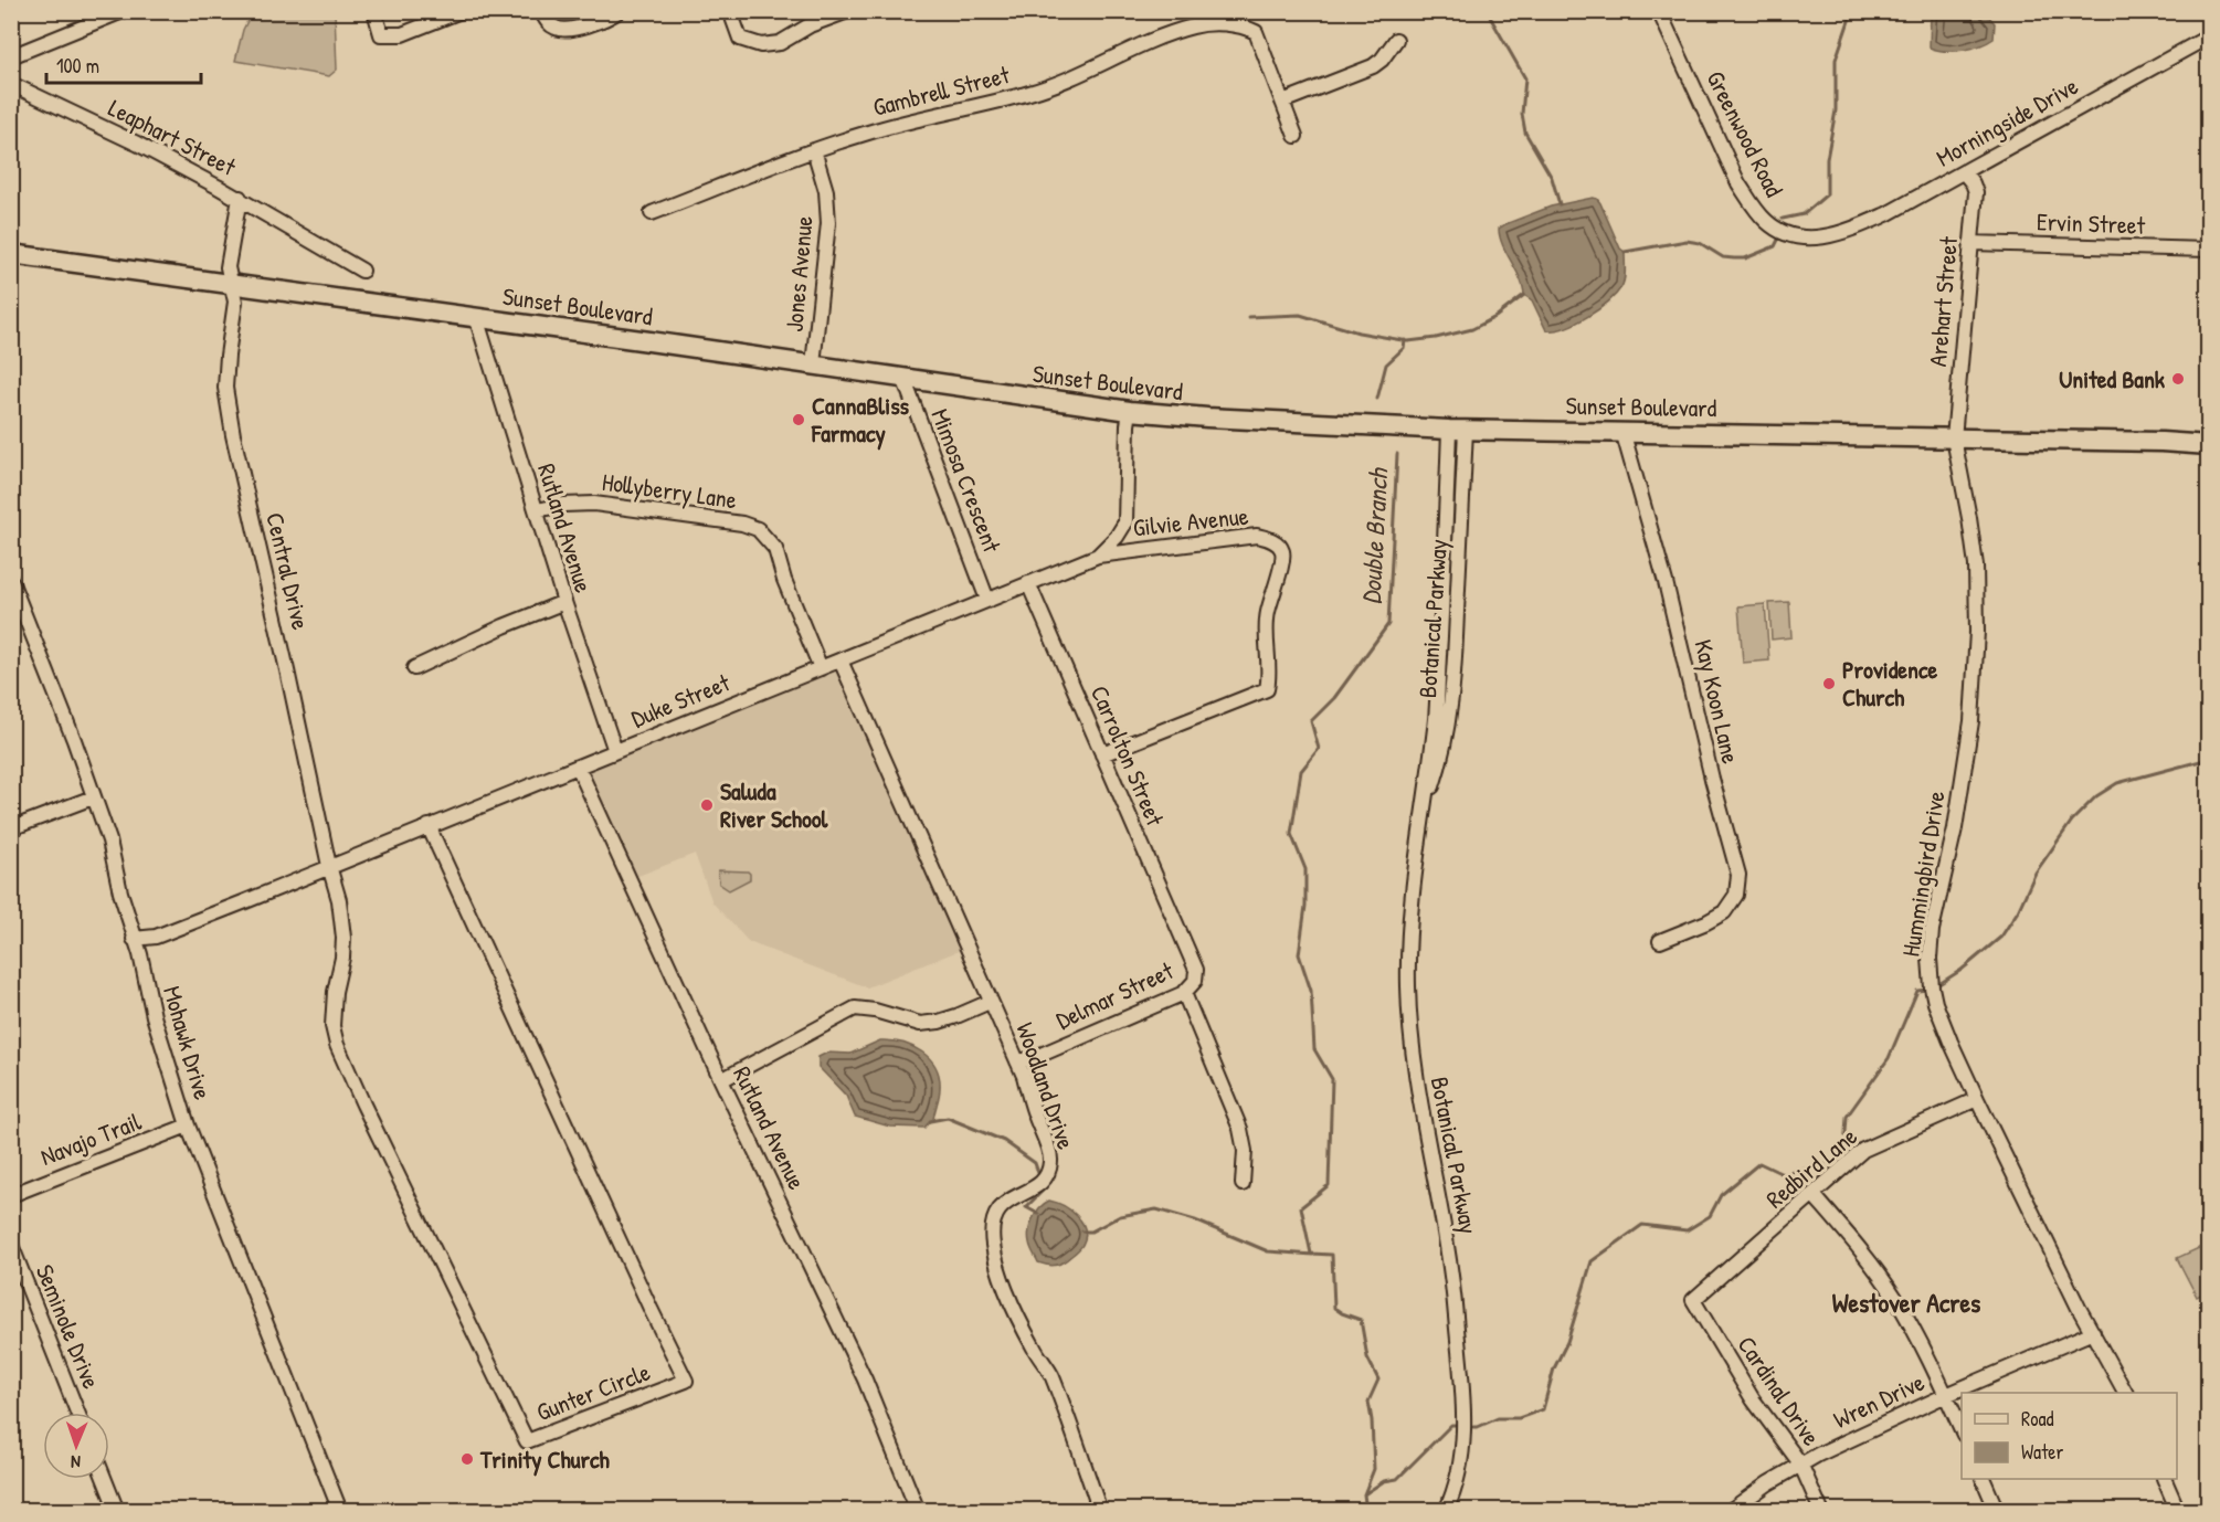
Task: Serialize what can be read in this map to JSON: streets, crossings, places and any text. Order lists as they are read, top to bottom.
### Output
{
  "streets": {
    "main road": ["Sunset Boulevard"],
    "street": [
      "Gambrell Street",
      "Morningside Drive",
      "Greenwood Road",
      "Leaphart Street",
      "Ervin Street",
      "Jones Avenue",
      "Arehart Street",
      "Mimosa Crescent",
      "Hollyberry Lane",
      "Gilvie Avenue",
      "Rutland Avenue",
      "Central Drive",
      "Botanical Parkway",
      "Duke Street",
      "Kay Koon Lane",
      "Carrolton Street",
      "Hummingbird Drive",
      "Delmar Street",
      "Mohawk Drive",
      "Woodland Drive",
      "Navajo Trail",
      "Redbird Lane",
      "Seminole Drive",
      "Cardinal Drive",
      "Gunter Circle",
      "Wren Drive"
    ]
  },
  "crossings": [
    ["Gambrell Street", "Jones Avenue"],
    ["Morningside Drive", "Greenwood Road"],
    ["Morningside Drive", "Arehart Street"],
    ["Leaphart Street", "Sunset Boulevard"],
    ["Leaphart Street", "Central Drive"],
    ["Ervin Street", "Arehart Street"],
    ["Jones Avenue", "Sunset Boulevard"],
    ["Arehart Street", "Sunset Boulevard"],
    ["Arehart Street", "Hummingbird Drive"],
    ["Sunset Boulevard", "Mimosa Crescent"],
    ["Sunset Boulevard", "Rutland Avenue"],
    ["Sunset Boulevard", "Central Drive"],
    ["Sunset Boulevard", "Botanical Parkway"],
    ["Sunset Boulevard", "Duke Street"],
    ["Sunset Boulevard", "Kay Koon Lane"],
    ["Sunset Boulevard", "Hummingbird Drive"],
    ["Mimosa Crescent", "Duke Street"],
    ["Hollyberry Lane", "Rutland Avenue"],
    ["Hollyberry Lane", "Duke Street"],
    ["Gilvie Avenue", "Duke Street"],
    ["Gilvie Avenue", "Carrolton Street"],
    ["Rutland Avenue", "Duke Street"],
    ["Central Drive", "Duke Street"],
    ["Central Drive", "Gunter Circle"],
    ["Duke Street", "Carrolton Street"],
    ["Duke Street", "Mohawk Drive"],
    ["Duke Street", "Woodland Drive"],
    ["Duke Street", "Gunter Circle"],
    ["Carrolton Street", "Delmar Street"],
    ["Hummingbird Drive", "Redbird Lane"],
    ["Hummingbird Drive", "Wren Drive"],
    ["Delmar Street", "Woodland Drive"],
    ["Mohawk Drive", "Navajo Trail"],
    ["Redbird Lane", "Cardinal Drive"],
    ["Cardinal Drive", "Wren Drive"]
  ],
  "districts": ["Westover Acres"],
  "water": ["Double Branch"],
  "places": [
    "United Bank",
    "CannaBliss Farmacy",
    "Providence Church",
    "Saluda River School",
    "Trinity Church"
  ],
  "legend": ["Road", "Water"],
  "scale_bar": "100 m",
  "north": "bottom"
}
